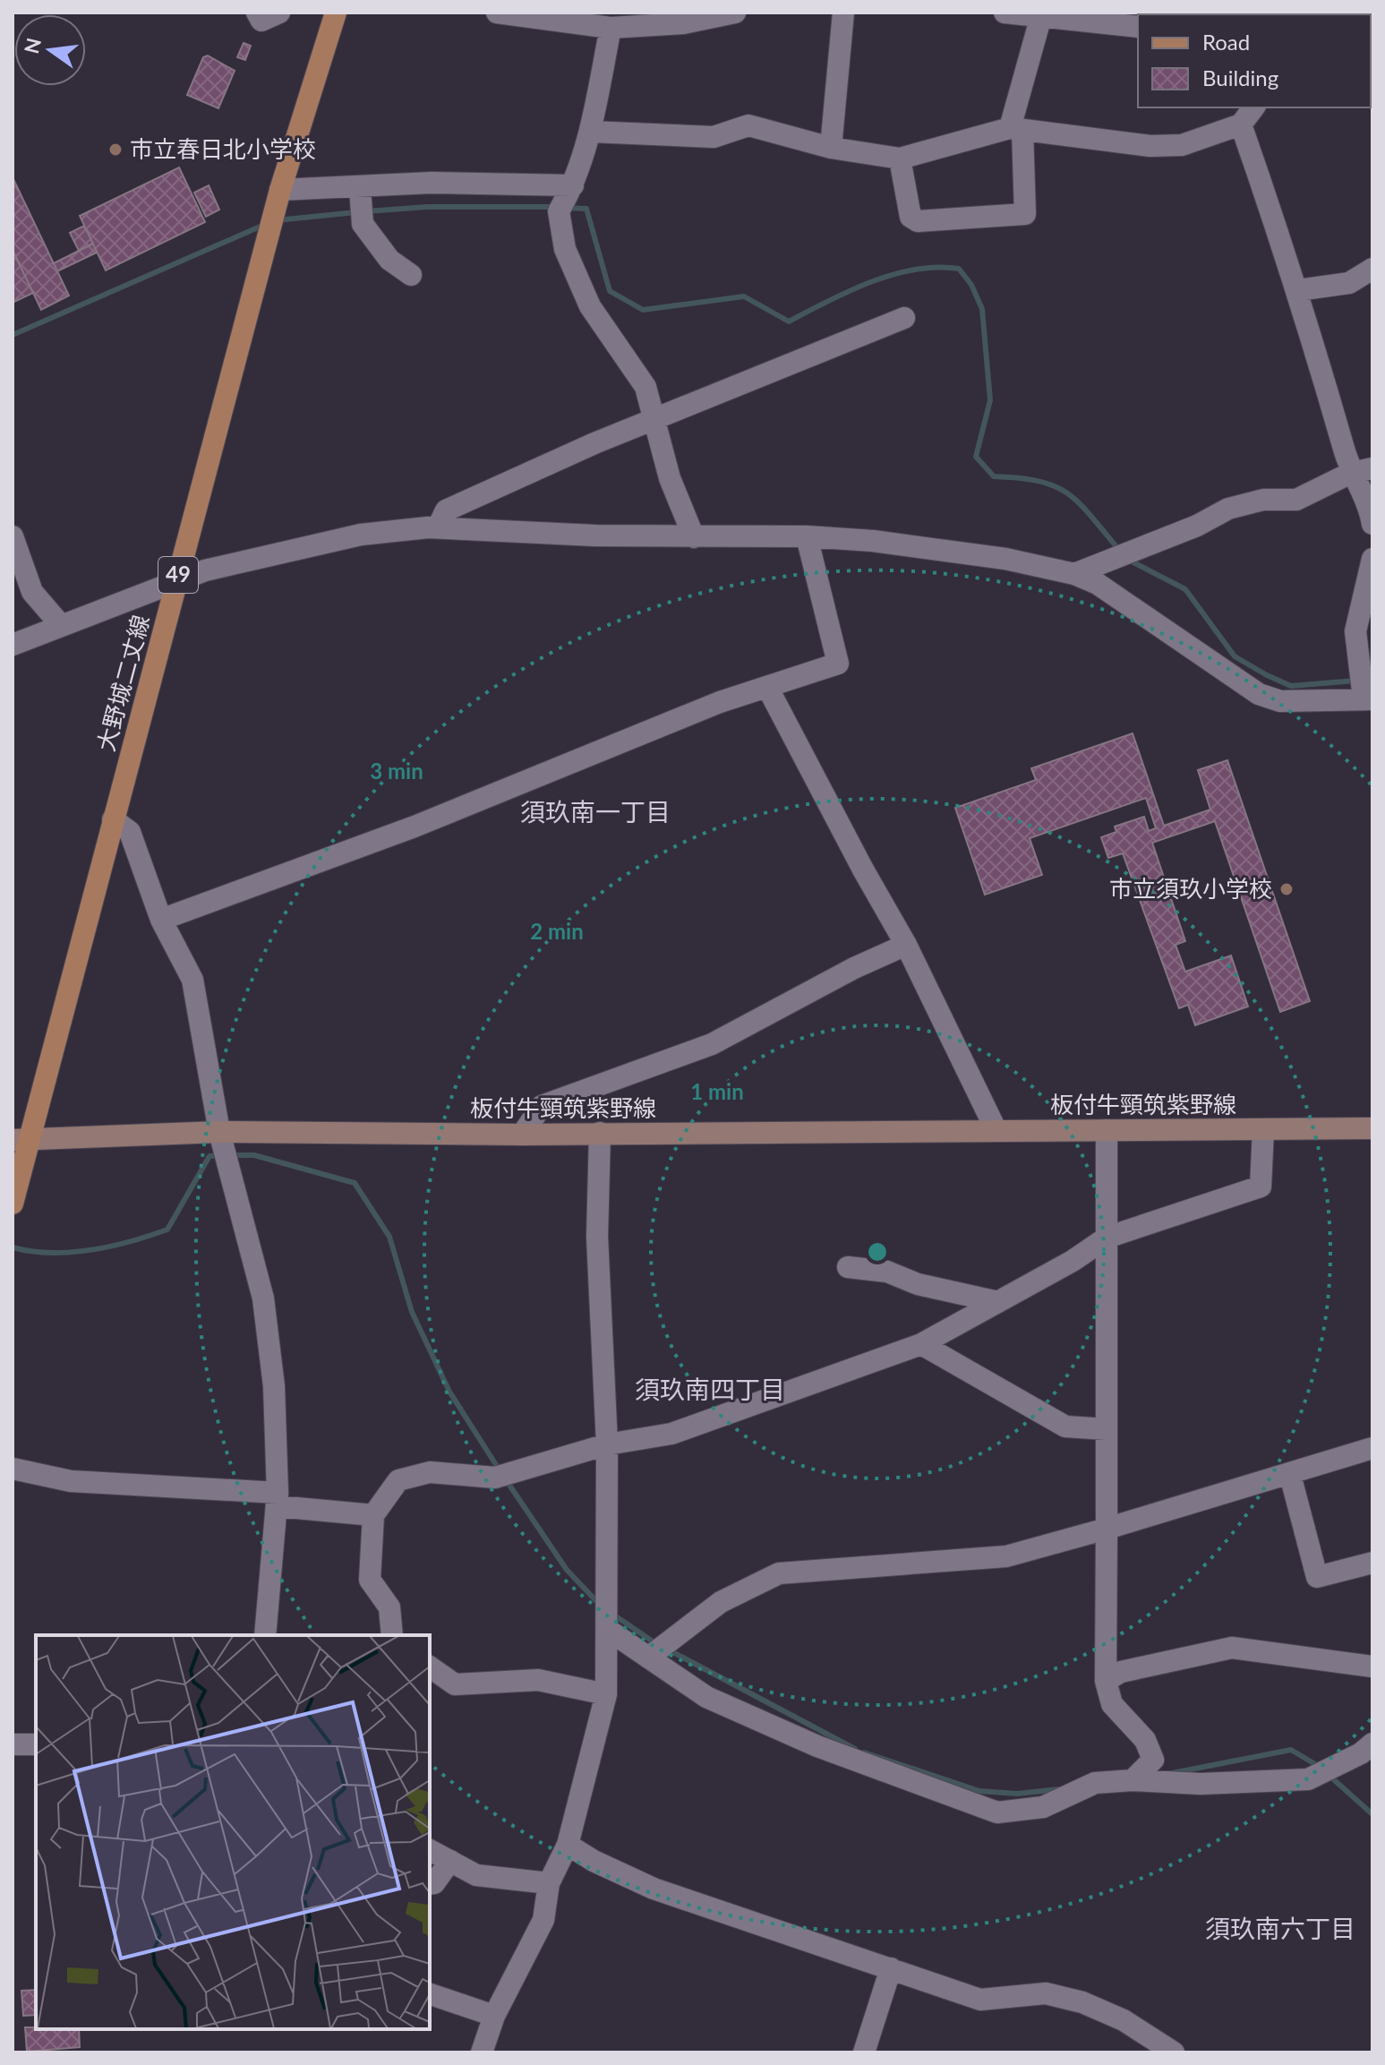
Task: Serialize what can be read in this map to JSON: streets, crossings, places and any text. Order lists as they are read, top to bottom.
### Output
{
  "streets": {
    "main road": ["49", "大野城二丈線", "板付牛頸筑紫野線"]
  },
  "crossings": [
    ["大野城二丈線", "板付牛頸筑紫野線"]
  ],
  "districts": ["須玖南一丁目", "須玖南四丁目", "須玖南六丁目"],
  "places": ["市立春日北小学校", "市立須玖小学校"],
  "legend": ["Road", "Building"],
  "north": "left",
  "rings": ["3 min", "2 min", "1 min"]
}
